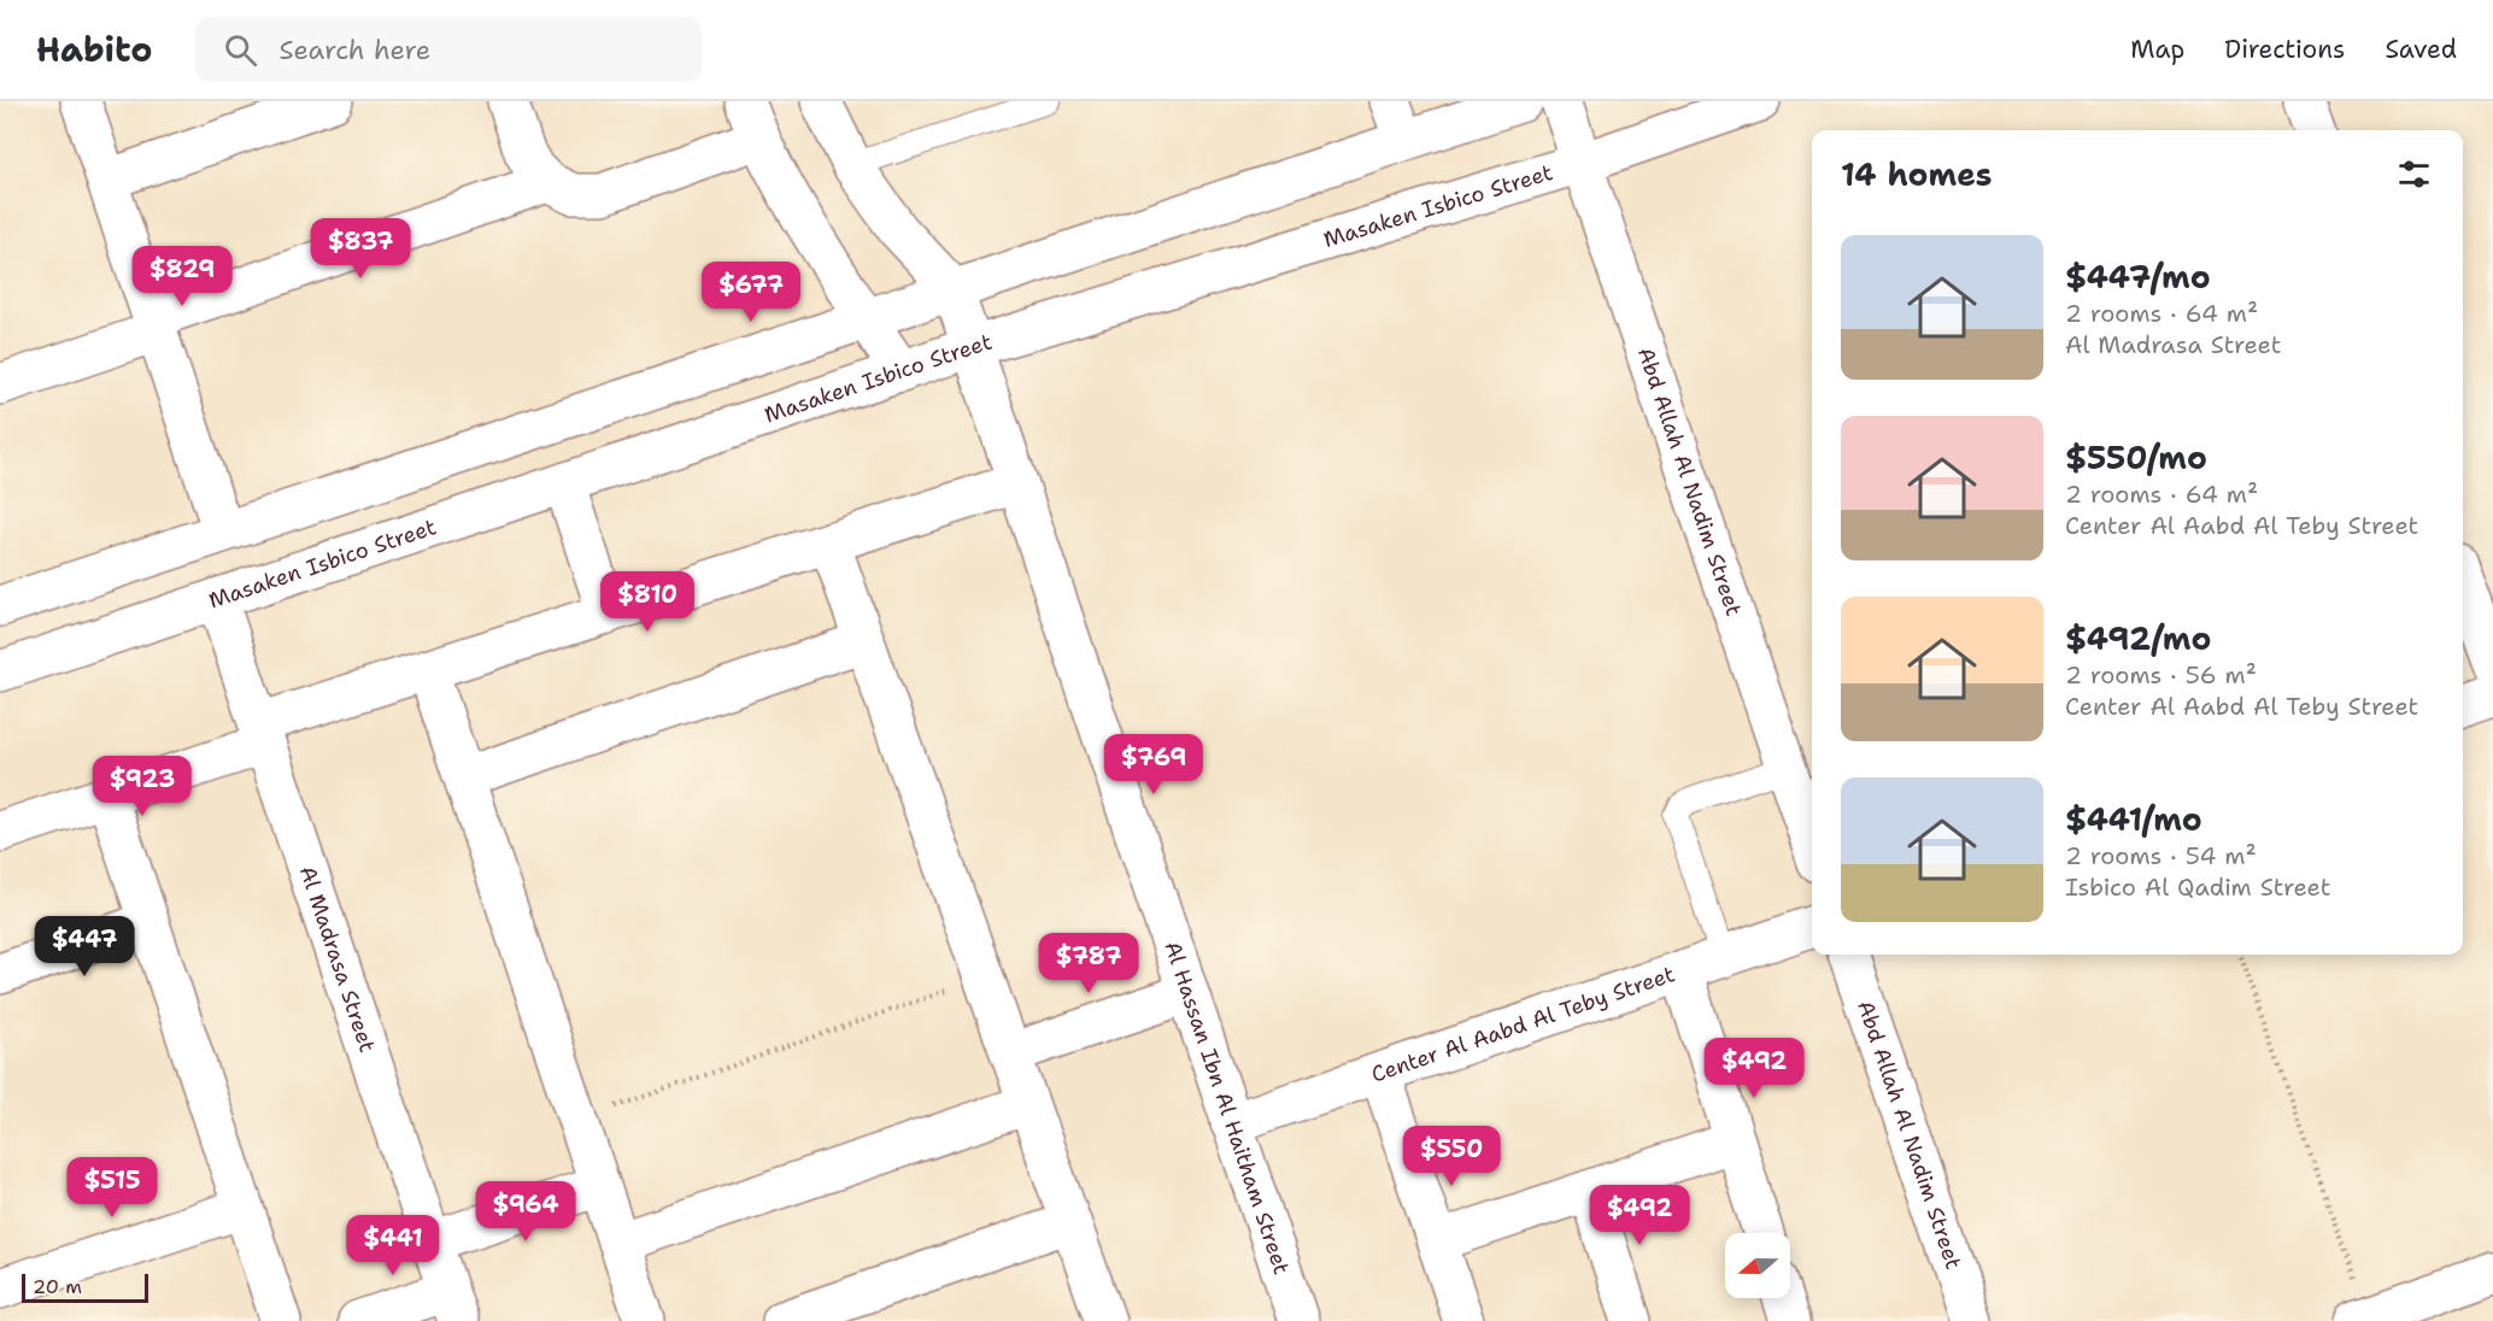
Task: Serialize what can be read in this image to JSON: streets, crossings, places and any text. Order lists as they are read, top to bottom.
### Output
{
  "streets": {
    "street": [
      "Masaken Isbico Street",
      "Abd Allah Al Nadim Street",
      "Al Madrasa Street",
      "Center Al Aabd Al Teby Street",
      "Al Hassan Ibn Al Haitham Street"
    ]
  },
  "crossings": [
    ["Masaken Isbico Street", "Abd Allah Al Nadim Street"],
    ["Masaken Isbico Street", "Al Madrasa Street"],
    ["Masaken Isbico Street", "Al Hassan Ibn Al Haitham Street"],
    ["Center Al Aabd Al Teby Street", "Al Hassan Ibn Al Haitham Street"]
  ],
  "scale_bar": "20 m",
  "north": "left",
  "page": {
    "header": "Habito",
    "search": "Search here",
    "nav": ["Map", "Directions", "Saved"],
    "heading": "14 homes",
    "list": [
      {
        "name": "$447/mo",
        "note": "2 rooms · 64 m² · Al Madrasa Street"
      },
      {
        "name": "$550/mo",
        "note": "2 rooms · 64 m² · Center Al Aabd Al Teby Street"
      },
      {
        "name": "$492/mo",
        "note": "2 rooms · 56 m² · Center Al Aabd Al Teby Street"
      },
      {
        "name": "$441/mo",
        "note": "2 rooms · 54 m² · Isbico Al Qadim Street"
      }
    ],
    "price": [
      "$837",
      "$829",
      "$677",
      "$810",
      "$769",
      "$923",
      "$447",
      "$787",
      "$492",
      "$550",
      "$515",
      "$964",
      "$492",
      "$441"
    ],
    "scale": "20 m"
  }
}
